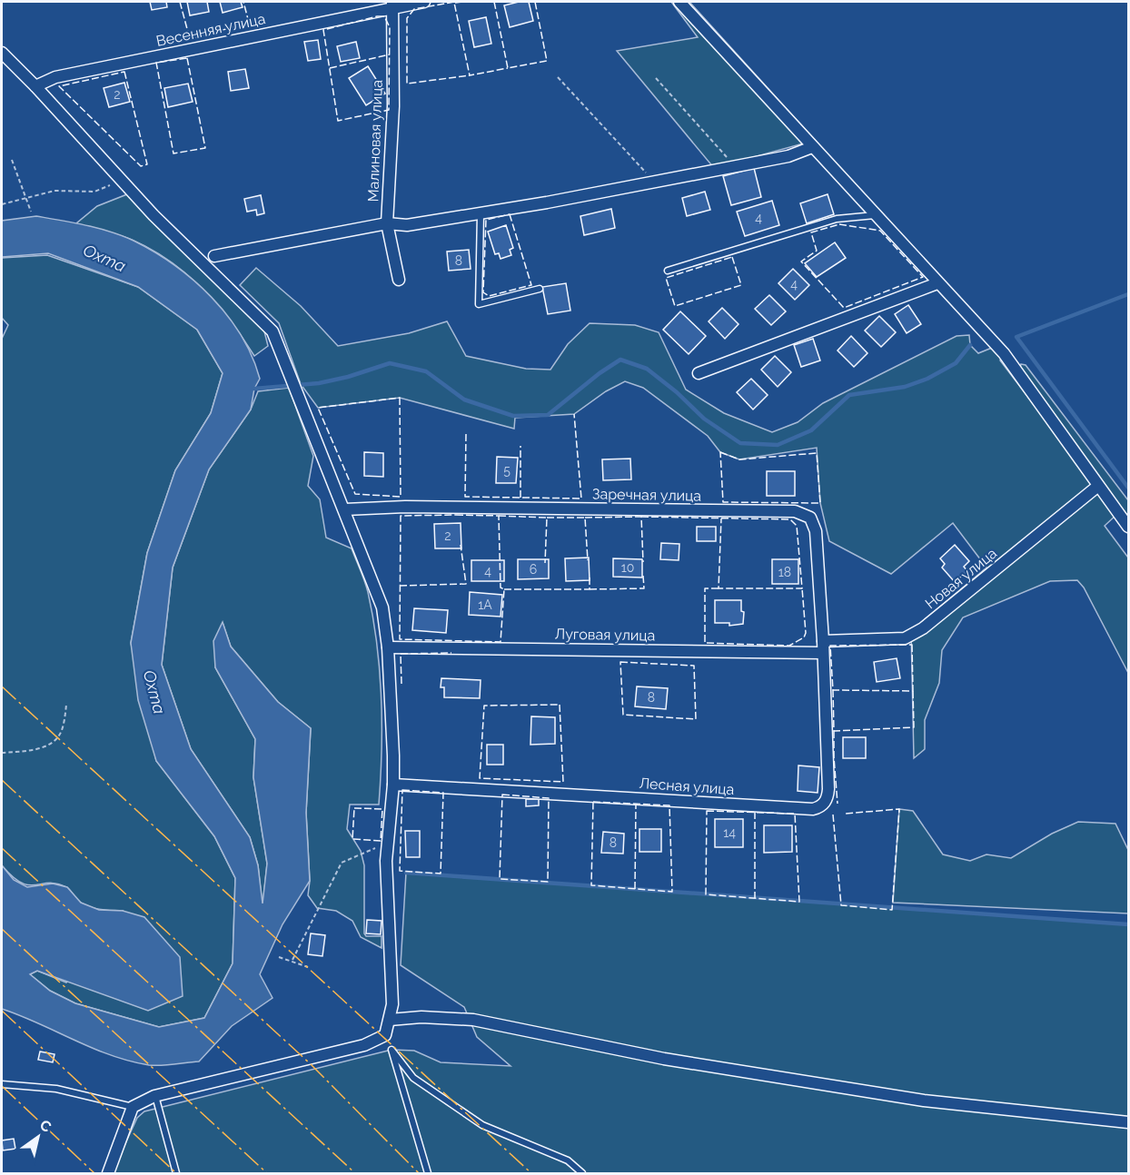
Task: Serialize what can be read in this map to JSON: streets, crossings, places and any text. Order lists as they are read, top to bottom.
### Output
{
  "streets": {
    "street": [
      "Весенняя улица",
      "Малиновая улица",
      "Заречная улица",
      "Новая улица",
      "Луговая улица",
      "Лесная улица"
    ]
  },
  "crossings": [
    ["Весенняя улица", "Малиновая улица"],
    ["Заречная улица", "Новая улица"],
    ["Заречная улица", "Луговая улица"],
    ["Заречная улица", "Лесная улица"],
    ["Луговая улица", "Лесная улица"]
  ],
  "water": ["Охта"],
  "house_numbers": [
    "2",
    "4",
    "8",
    "4",
    "5",
    "2",
    "10",
    "6",
    "4",
    "18",
    "1А",
    "8",
    "14",
    "8"
  ],
  "north": "top right"
}
